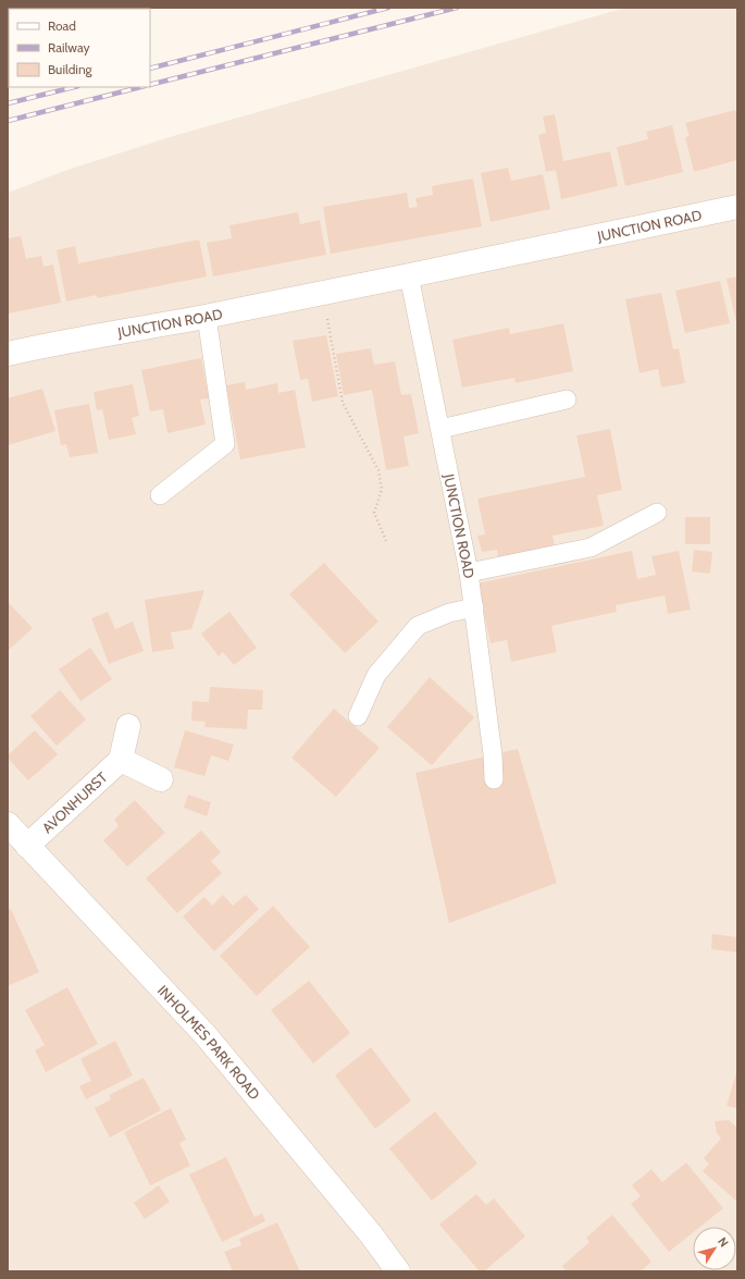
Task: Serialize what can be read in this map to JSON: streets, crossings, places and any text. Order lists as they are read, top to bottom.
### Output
{
  "streets": {
    "street": ["JUNCTION ROAD", "AVONHURST", "INHOLMES PARK ROAD"]
  },
  "crossings": [
    ["AVONHURST", "INHOLMES PARK ROAD"]
  ],
  "legend": ["Road", "Railway", "Building"],
  "north": "top right"
}
